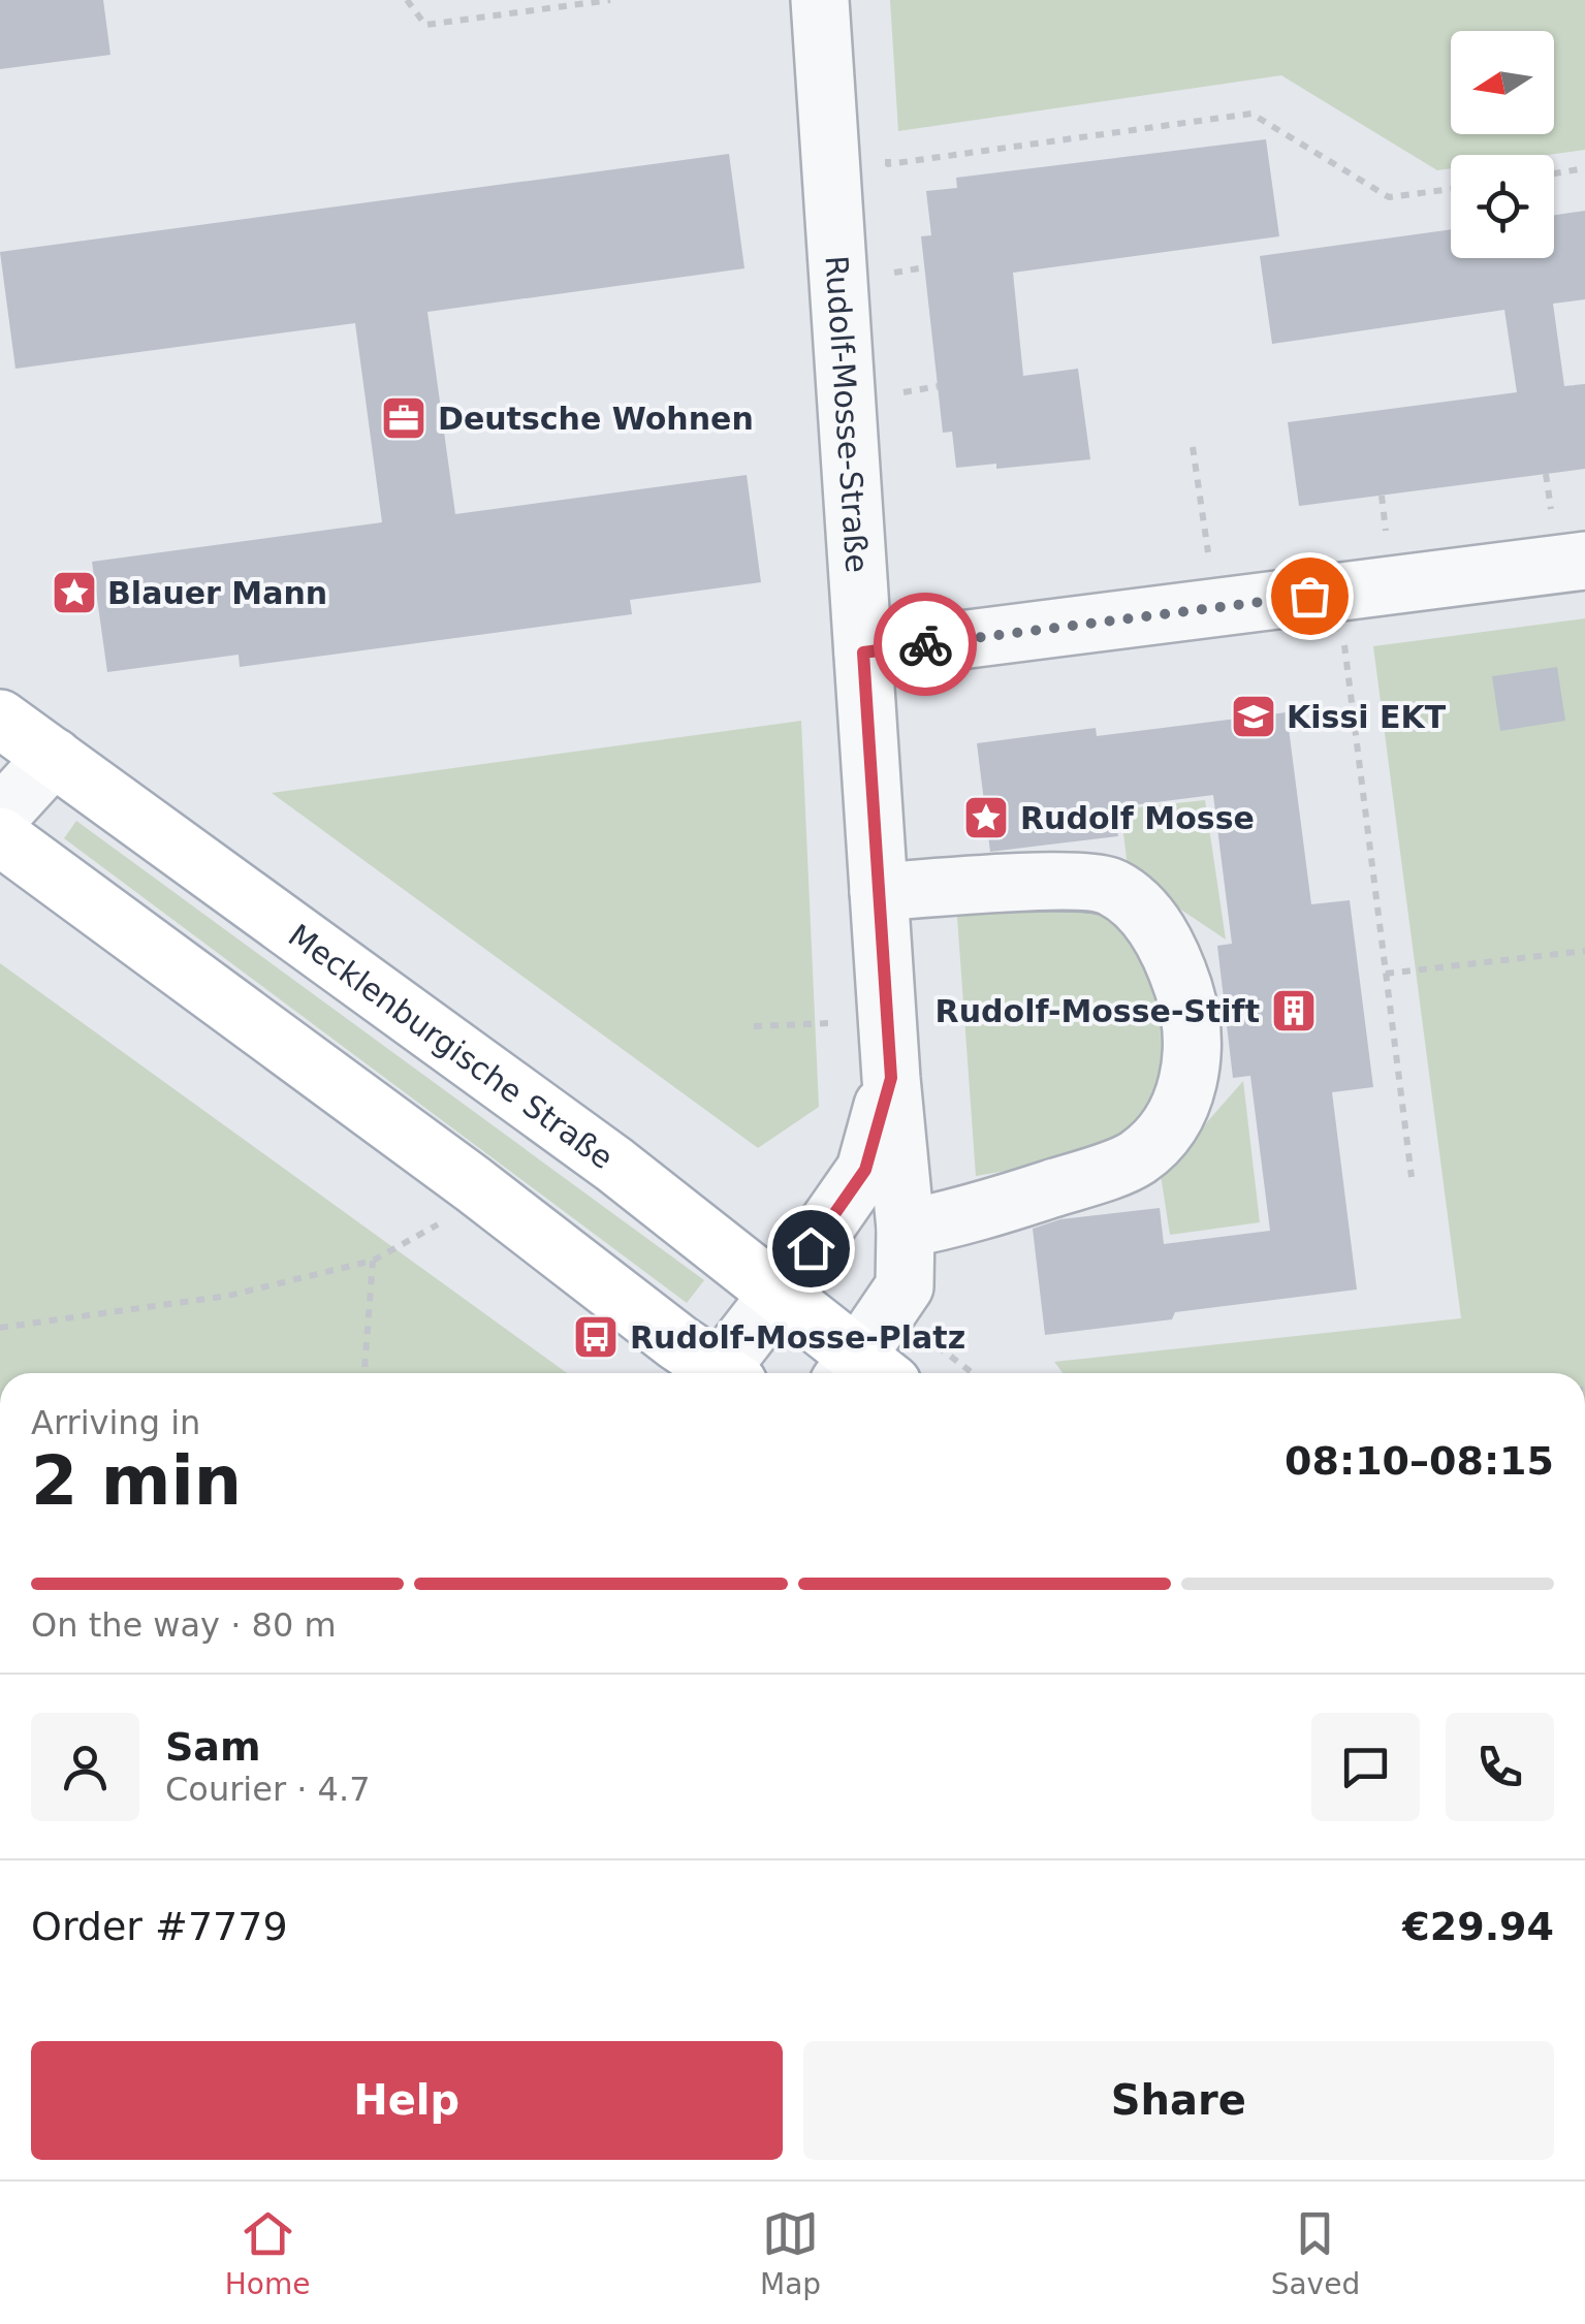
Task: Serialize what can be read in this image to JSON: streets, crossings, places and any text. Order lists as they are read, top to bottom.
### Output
{
  "streets": {
    "main road": ["Mecklenburgische Straße"],
    "street": ["Rudolf-Mosse-Straße"]
  },
  "crossings": [
    ["Rudolf-Mosse-Straße", "Mecklenburgische Straße"]
  ],
  "places": {
    "office": ["Deutsche Wohnen"],
    "place": ["Blauer Mann", "Rudolf Mosse"],
    "school or university": ["Kissi EKT"],
    "building": ["Rudolf-Mosse-Stift"],
    "bus stop": ["Rudolf-Mosse-Platz"]
  },
  "north": "left",
  "page": {
    "heading": ["2 min", "Arriving in", "08:10–08:15"],
    "panel": [
      "Sam",
      "Courier · 4.7",
      "Order #7779",
      "€29.94"
    ],
    "bar": "On the way · 80 m",
    "buttons": ["Help", "Share"],
    "tabs": ["Home", "Map", "Saved"]
  }
}
